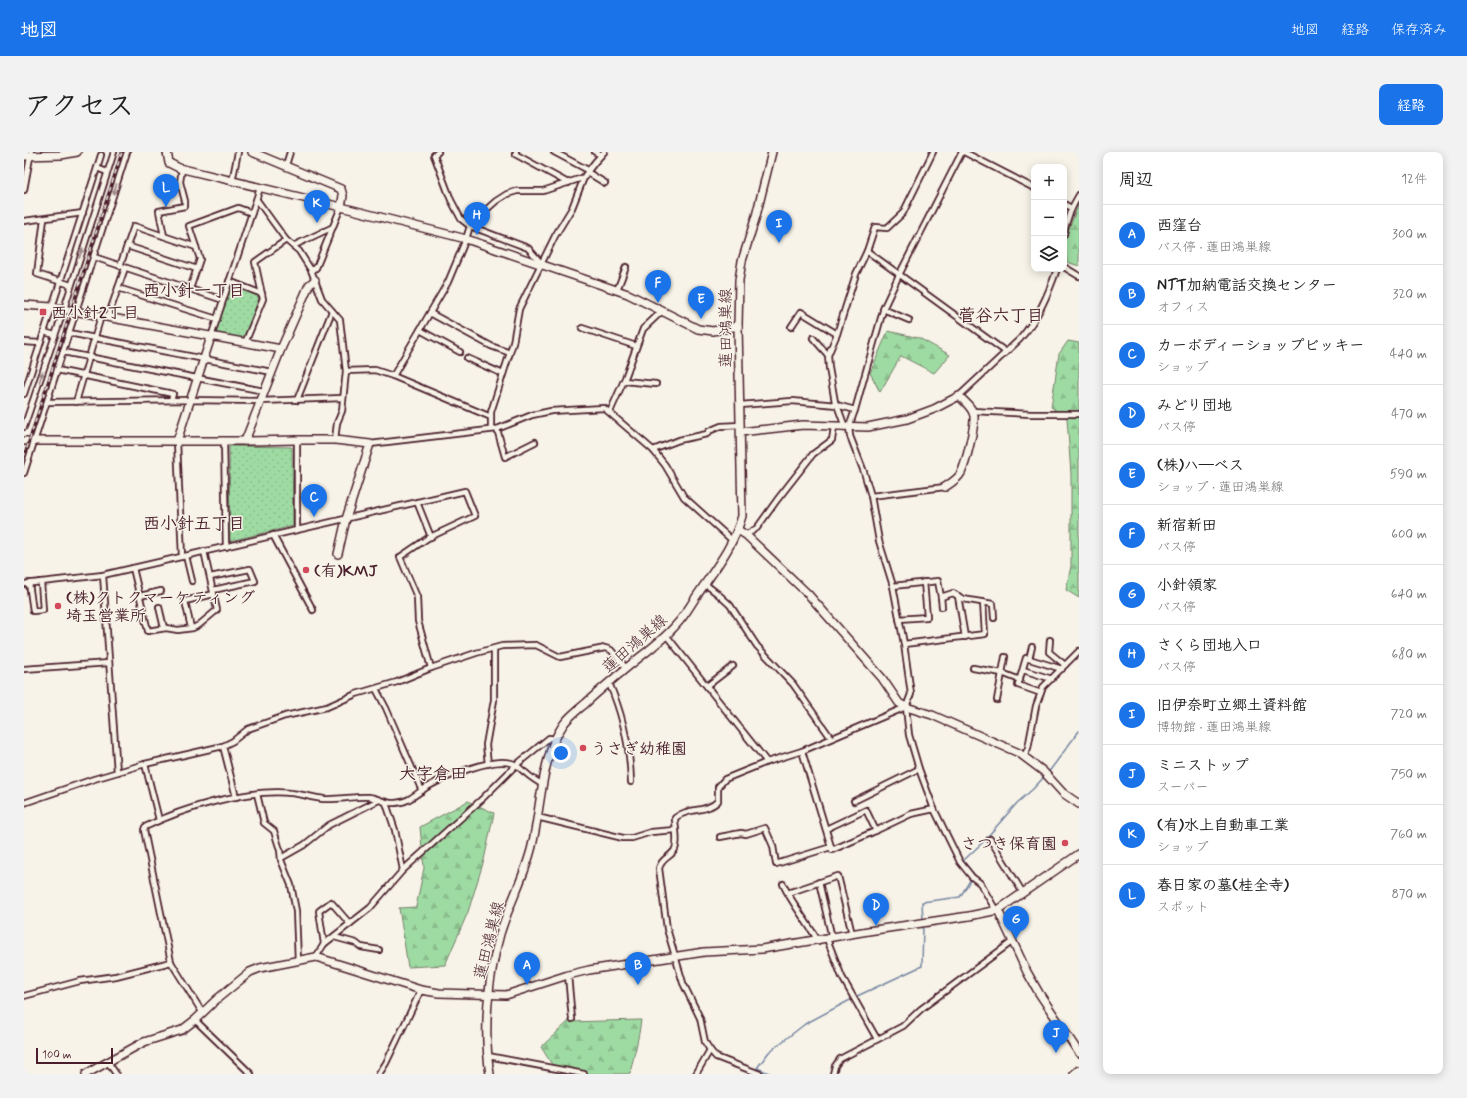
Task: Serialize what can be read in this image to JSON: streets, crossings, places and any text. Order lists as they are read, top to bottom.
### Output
{
  "streets": {
    "street": ["蓮田鴻巣線"]
  },
  "districts": [
    "西小針一丁目",
    "菅谷六丁目",
    "西小針五丁目",
    "大字倉田"
  ],
  "places": {
    "transit": ["西小針2丁目"],
    "other": [
      "(有)KMJ",
      "(株)クトクマーケティング 埼玉営業所",
      "うさぎ幼稚園",
      "さつき保育園"
    ]
  },
  "scale_bar": "100 m",
  "page": {
    "header": "地図",
    "nav": ["地図", "経路", "保存済み"],
    "title": "アクセス",
    "buttons": "経路",
    "heading": ["周辺", "12件"],
    "map_buttons": ["+", "−"],
    "pins": [
      "L",
      "K",
      "H",
      "I",
      "F",
      "E",
      "C",
      "D",
      "G",
      "A",
      "B",
      "J"
    ],
    "list": [
      {
        "mark": "A",
        "name": "西窪台",
        "note": "バス停 · 蓮田鴻巣線",
        "value": "300 m"
      },
      {
        "mark": "B",
        "name": "NTT加納電話交換センター",
        "note": "オフィス",
        "value": "320 m"
      },
      {
        "mark": "C",
        "name": "カーボディーショップビッキー",
        "note": "ショップ",
        "value": "440 m"
      },
      {
        "mark": "D",
        "name": "みどり団地",
        "note": "バス停",
        "value": "470 m"
      },
      {
        "mark": "E",
        "name": "(株)ハ―ベス",
        "note": "ショップ · 蓮田鴻巣線",
        "value": "590 m"
      },
      {
        "mark": "F",
        "name": "新宿新田",
        "note": "バス停",
        "value": "600 m"
      },
      {
        "mark": "G",
        "name": "小針領家",
        "note": "バス停",
        "value": "640 m"
      },
      {
        "mark": "H",
        "name": "さくら団地入口",
        "note": "バス停",
        "value": "680 m"
      },
      {
        "mark": "I",
        "name": "旧伊奈町立郷土資料館",
        "note": "博物館 · 蓮田鴻巣線",
        "value": "720 m"
      },
      {
        "mark": "J",
        "name": "ミニストップ",
        "note": "スーパー",
        "value": "750 m"
      },
      {
        "mark": "K",
        "name": "(有)水上自動車工業",
        "note": "ショップ",
        "value": "760 m"
      },
      {
        "mark": "L",
        "name": "春日家の墓(桂全寺)",
        "note": "スポット",
        "value": "870 m"
      }
    ],
    "scale": "100 m"
  }
}
